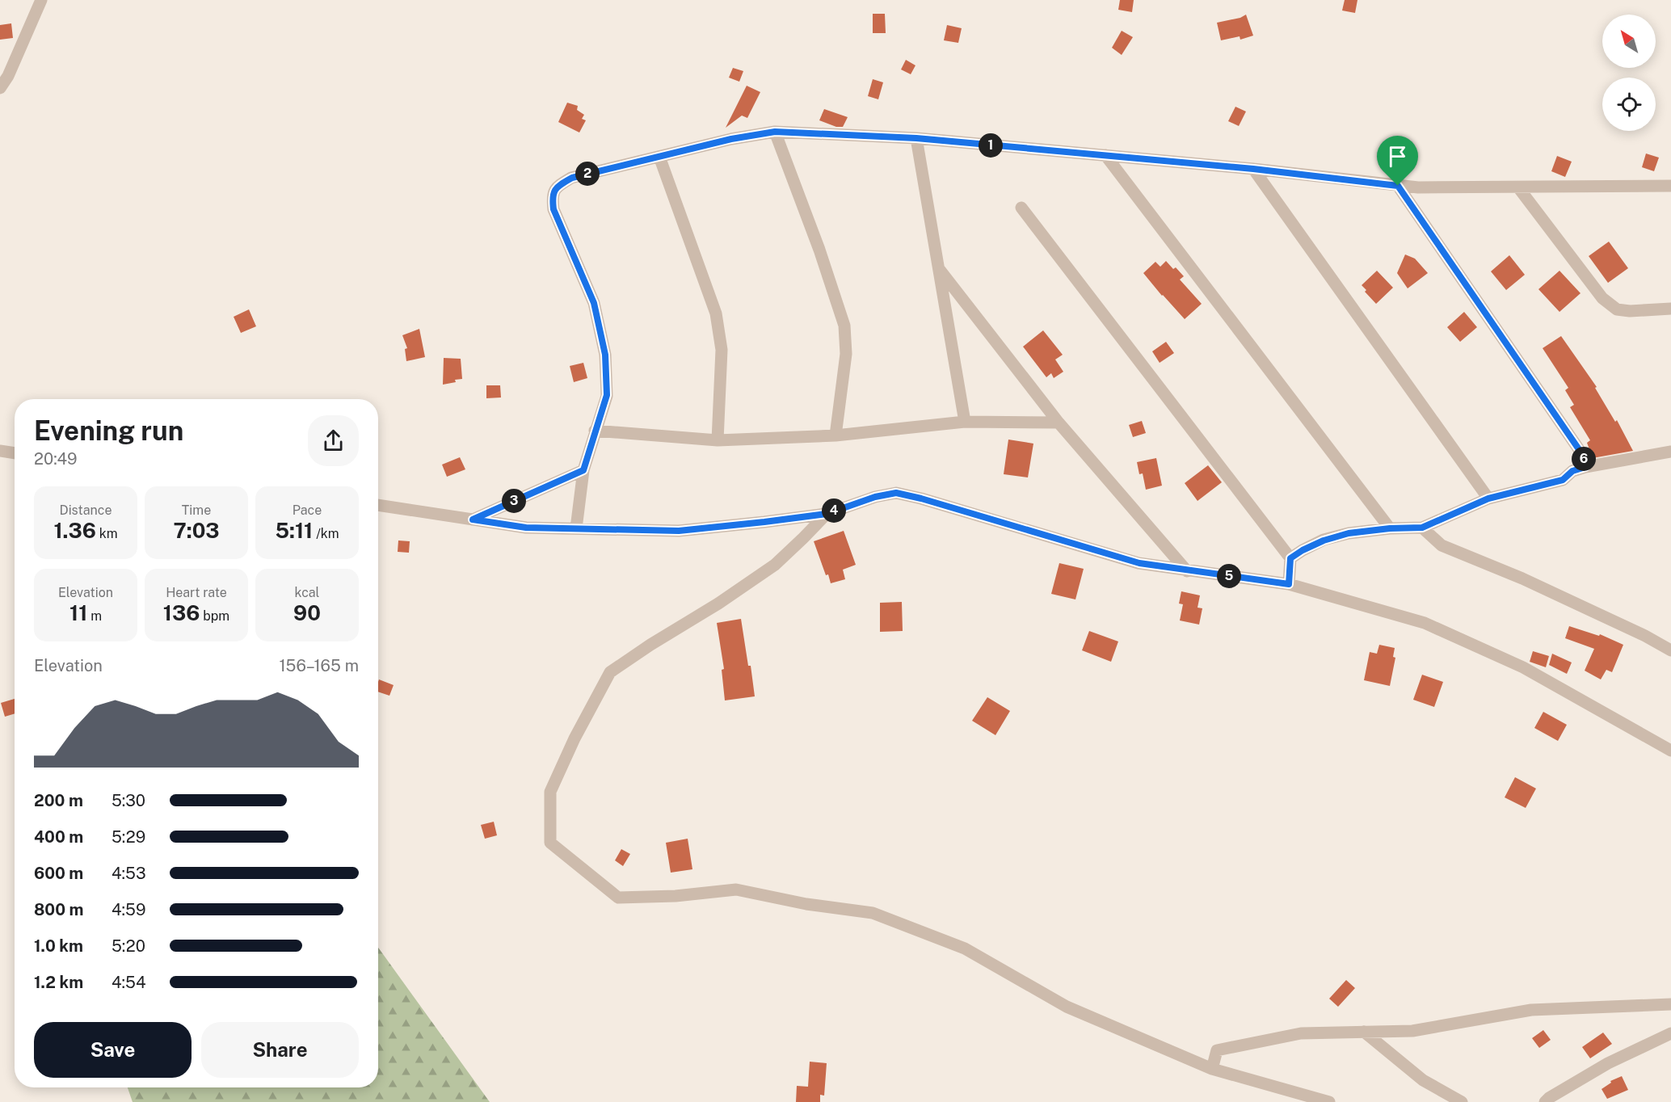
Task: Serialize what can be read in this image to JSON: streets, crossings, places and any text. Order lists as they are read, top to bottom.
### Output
{
  "north": "top left",
  "page": {
    "pins": [
      "1",
      "2",
      "6",
      "3",
      "4",
      "5"
    ],
    "heading": ["Evening run", "20:49"],
    "stats": [
      ["Distance", "1.36 km"],
      ["Time", "7:03"],
      ["Pace", "5:11 /km"],
      ["Elevation", "11 m"],
      ["Heart rate", "136 bpm"],
      ["kcal", "90"]
    ],
    "chart": ["Elevation", "156–165 m"],
    "list": [
      {
        "name": "200 m",
        "note": "5:30"
      },
      {
        "name": "400 m",
        "note": "5:29"
      },
      {
        "name": "600 m",
        "note": "4:53"
      },
      {
        "name": "800 m",
        "note": "4:59"
      },
      {
        "name": "1.0 km",
        "note": "5:20"
      },
      {
        "name": "1.2 km",
        "note": "4:54"
      }
    ],
    "buttons": ["Save", "Share"]
  }
}
